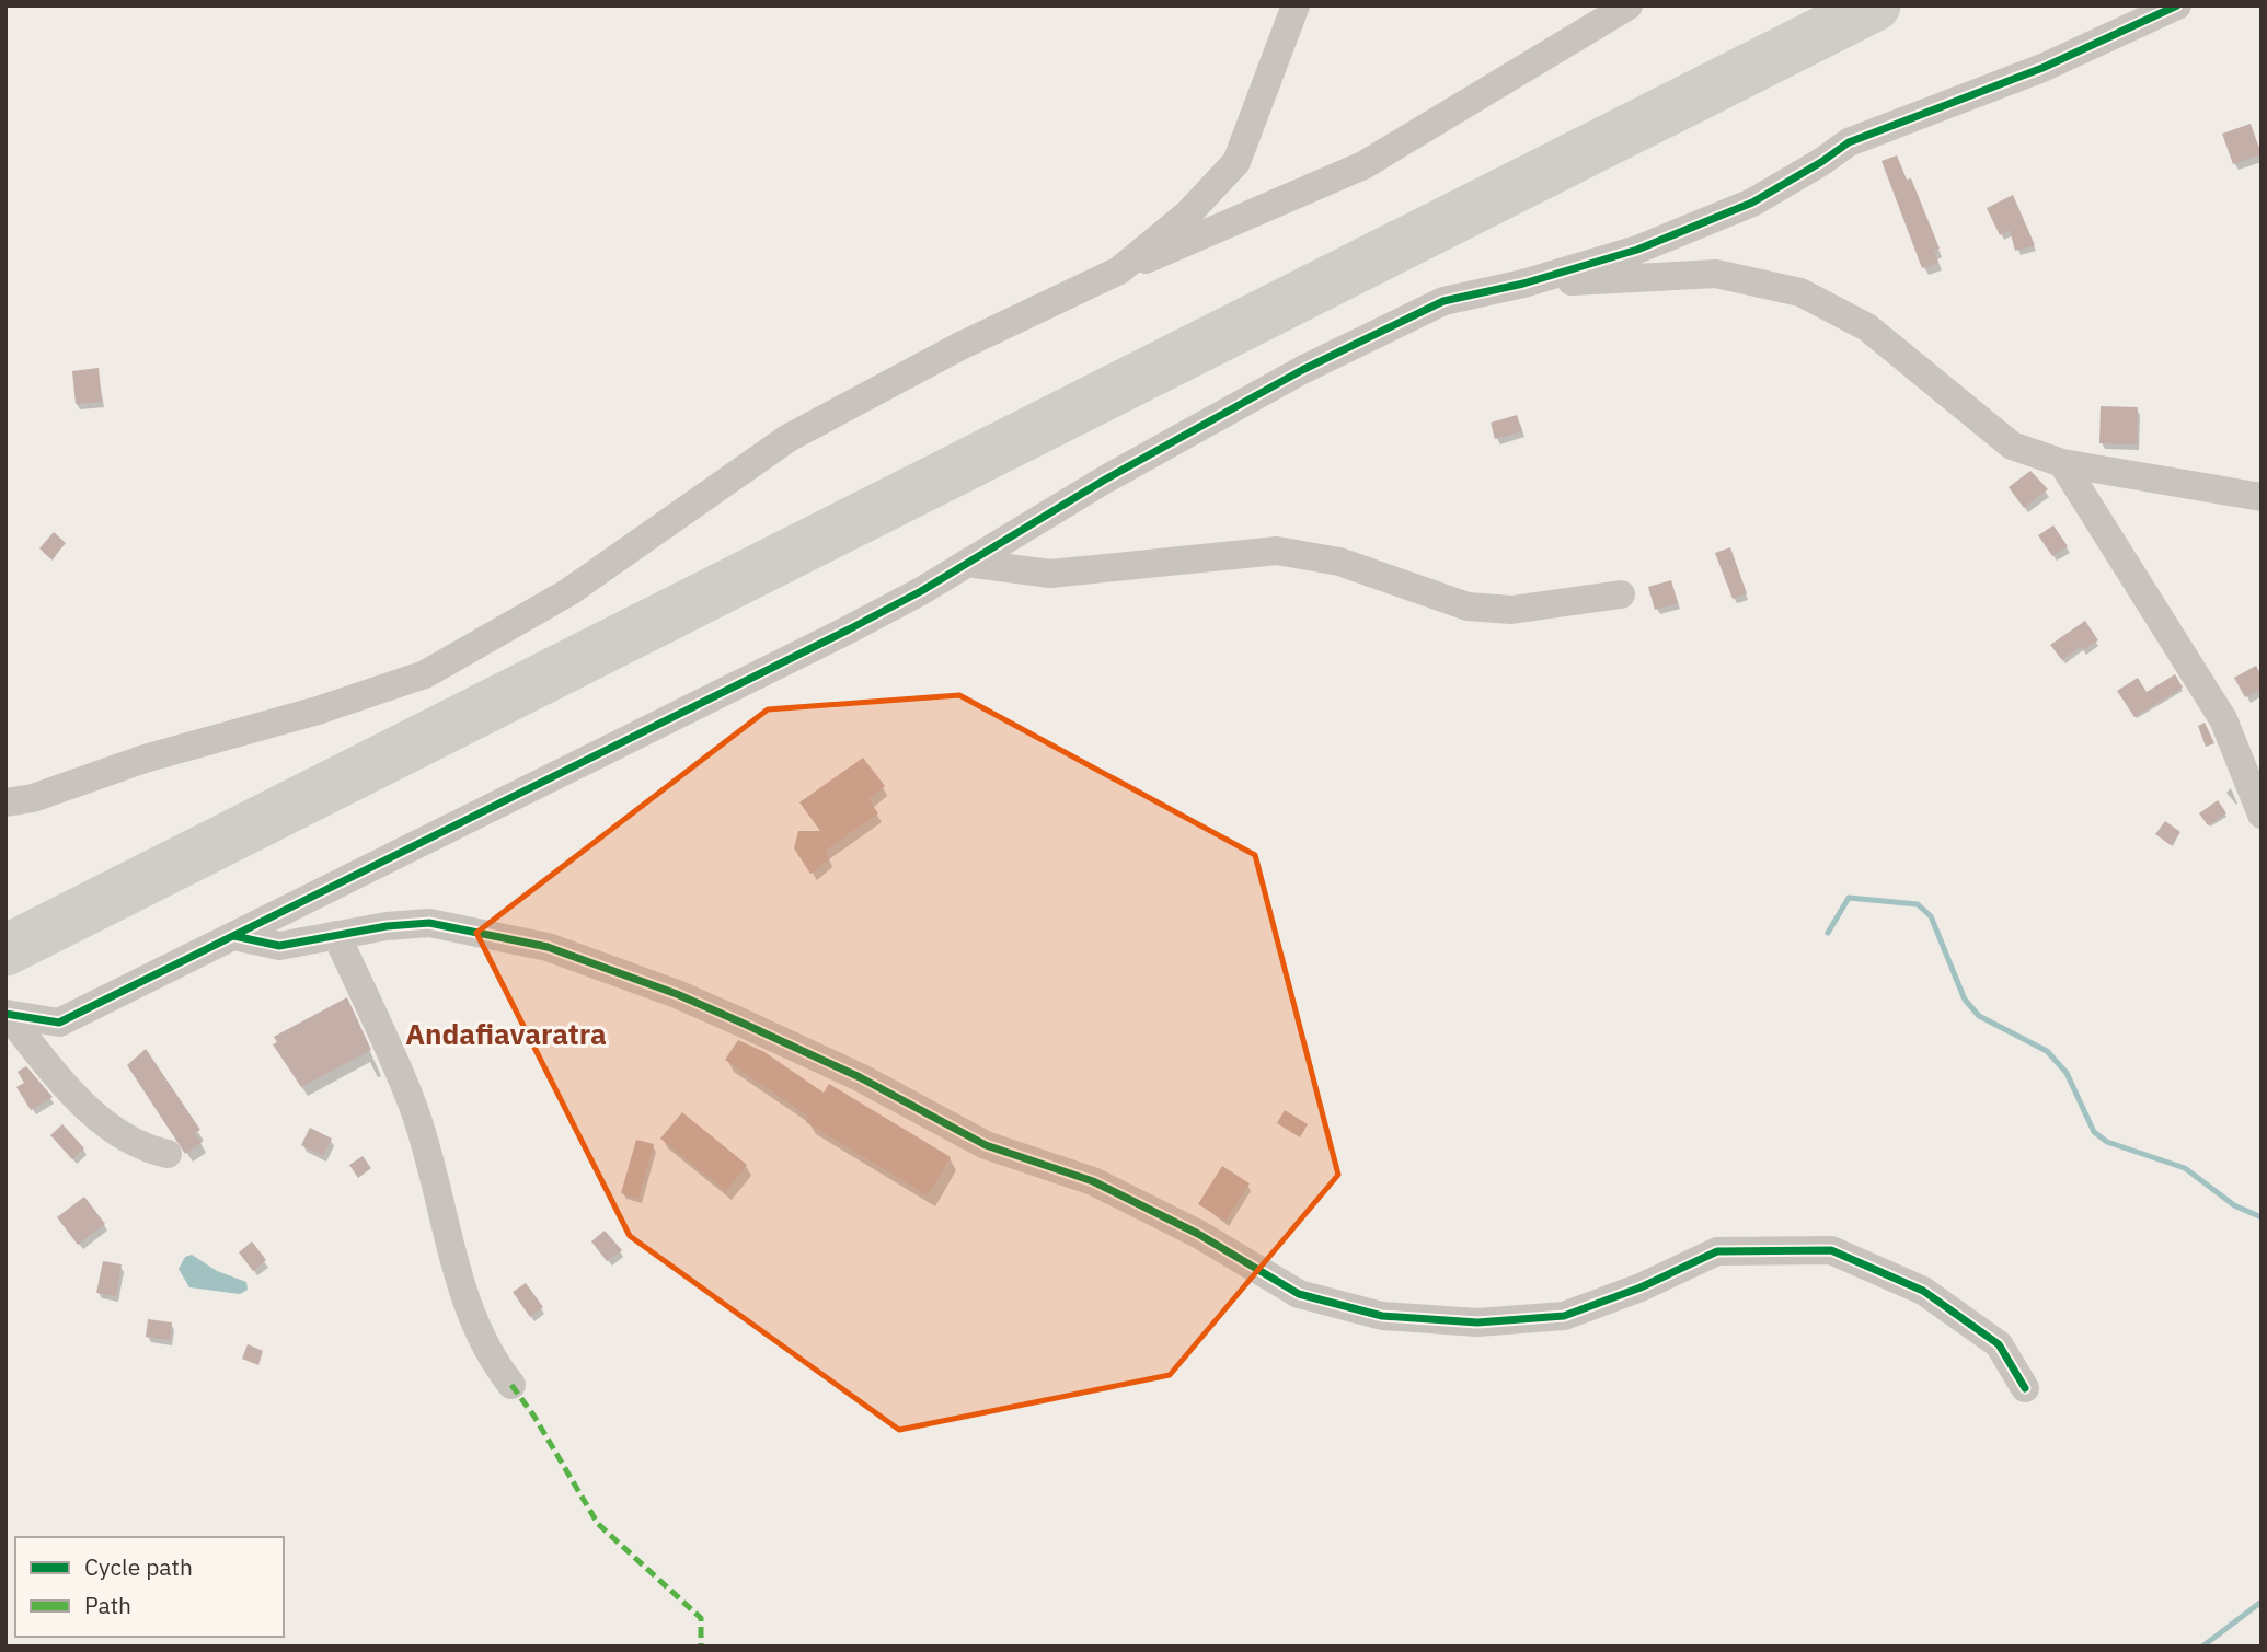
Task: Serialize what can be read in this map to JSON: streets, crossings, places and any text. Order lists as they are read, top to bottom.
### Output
{
  "districts": ["Andafiavaratra"],
  "legend": ["Cycle path", "Path"]
}
